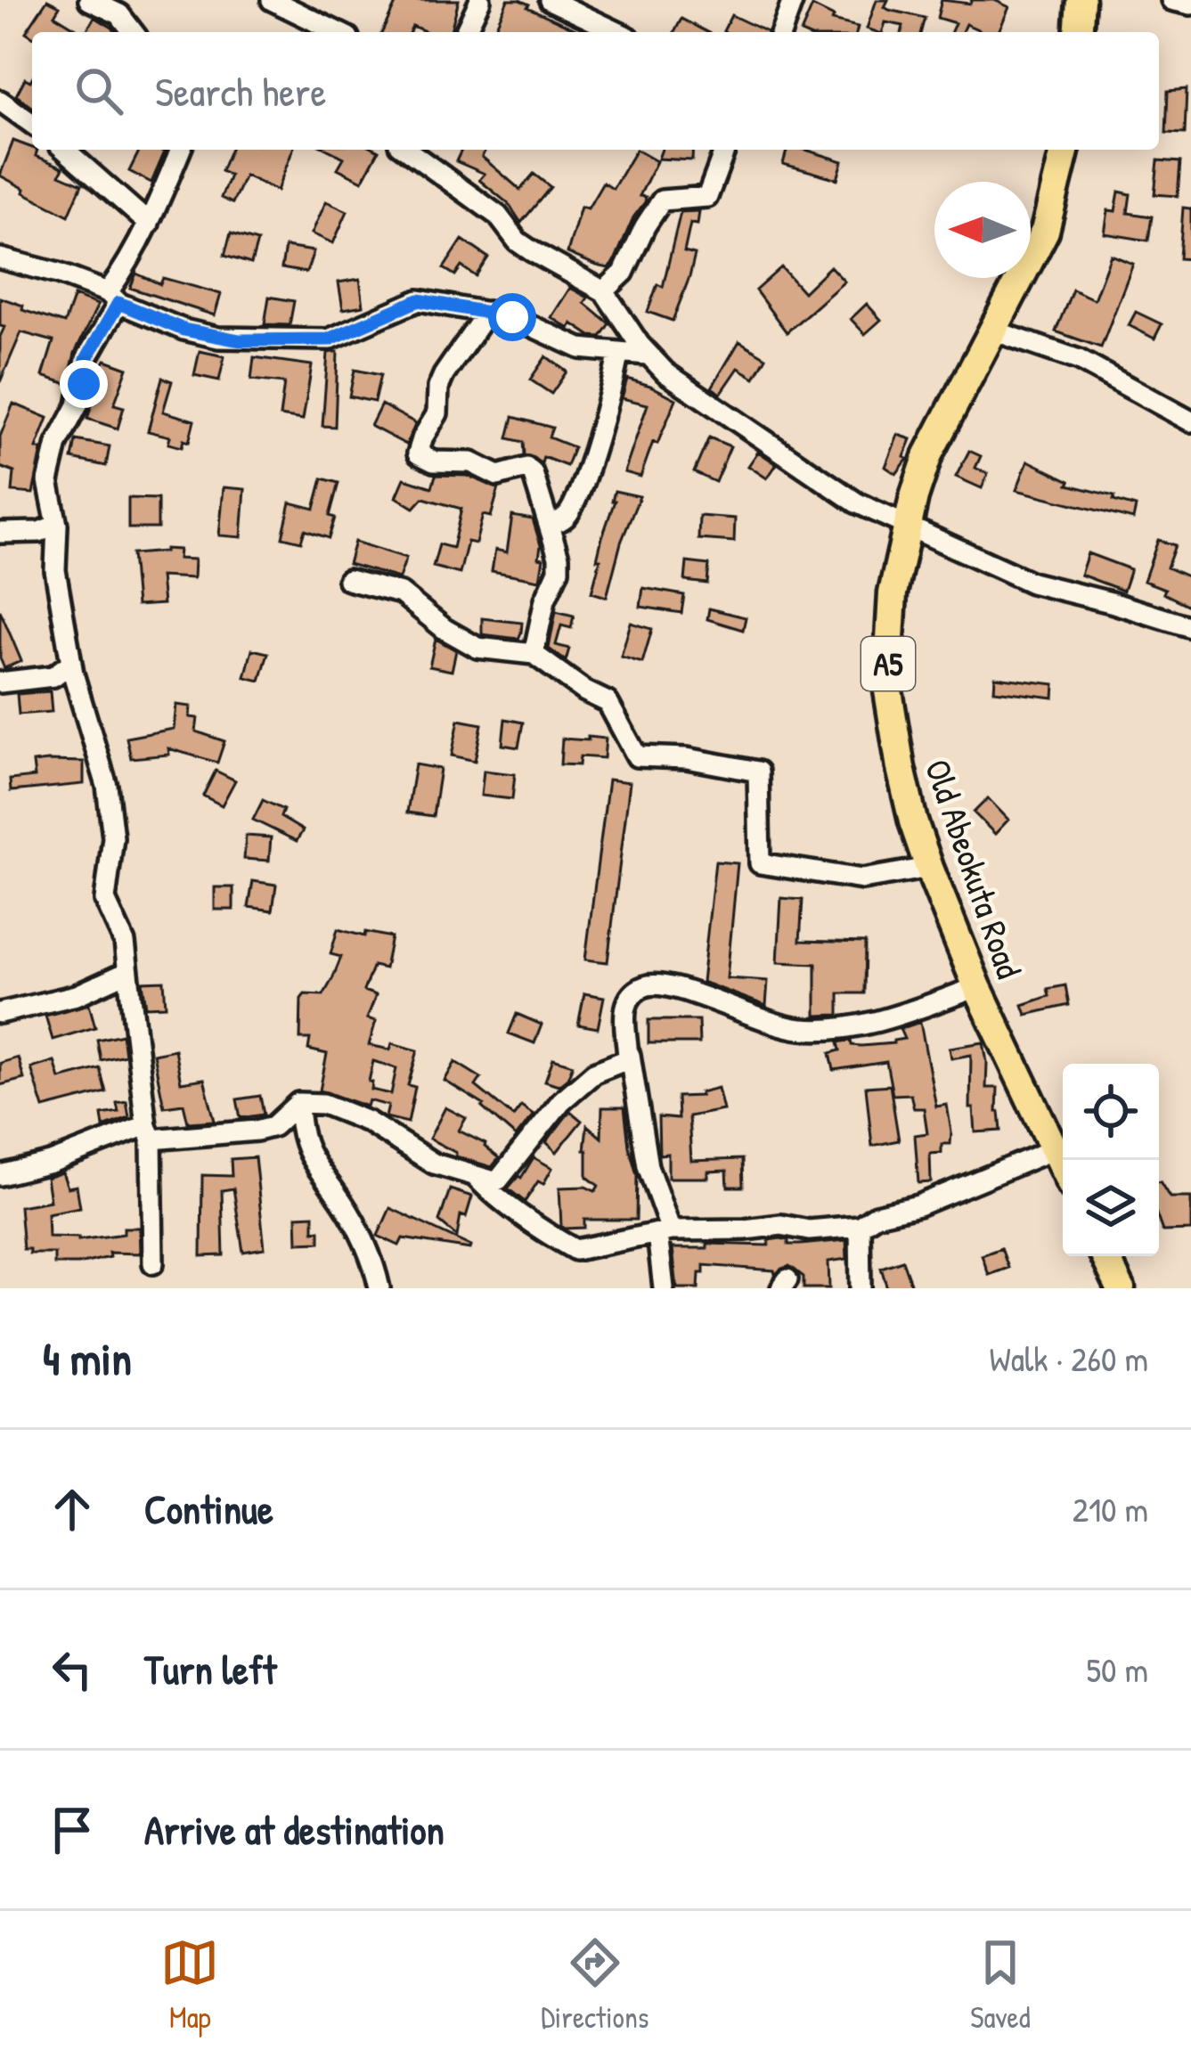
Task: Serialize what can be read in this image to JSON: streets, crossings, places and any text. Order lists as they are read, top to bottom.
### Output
{
  "streets": {
    "highway": ["A5", "Old Abeokuta Road"]
  },
  "north": "left",
  "page": {
    "search": "Search here",
    "heading": ["4 min", "Walk · 260 m"],
    "list": [
      ["Continue", "210 m"],
      ["Turn left", "50 m"],
      "Arrive at destination"
    ],
    "nav": ["Map", "Directions", "Saved"]
  }
}
